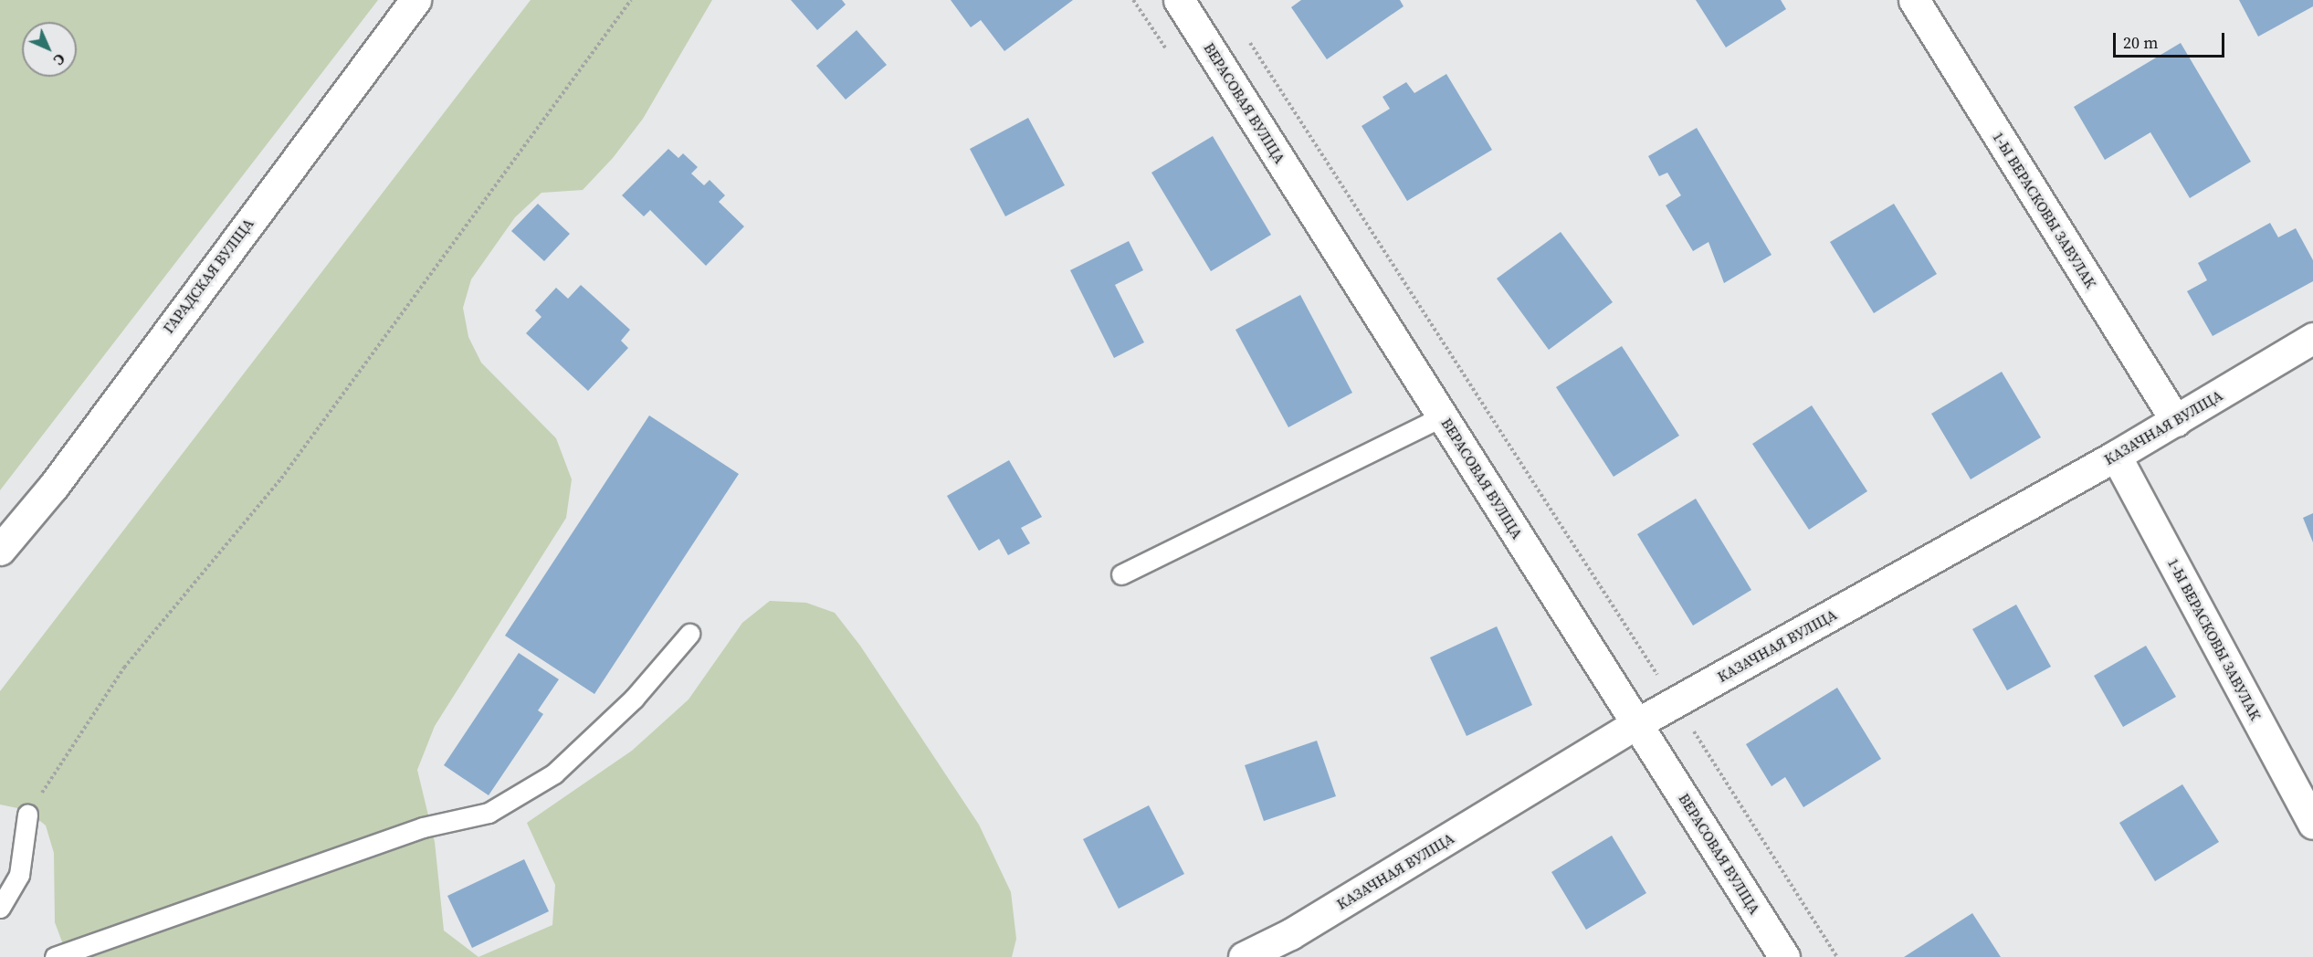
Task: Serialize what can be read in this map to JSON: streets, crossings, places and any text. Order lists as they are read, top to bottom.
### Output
{
  "streets": {
    "street": [
      "ВЕРАСОВАЯ ВУЛІЦА",
      "1-Ы ВЕРАСКОВЫ ЗАВУЛАК",
      "ГАРАДСКАЯ ВУЛІЦА",
      "КАЗАЧНАЯ ВУЛІЦА"
    ]
  },
  "crossings": [
    ["ВЕРАСОВАЯ ВУЛІЦА", "КАЗАЧНАЯ ВУЛІЦА"],
    ["1-Ы ВЕРАСКОВЫ ЗАВУЛАК", "КАЗАЧНАЯ ВУЛІЦА"]
  ],
  "scale_bar": "20 m",
  "north": "bottom right"
}
